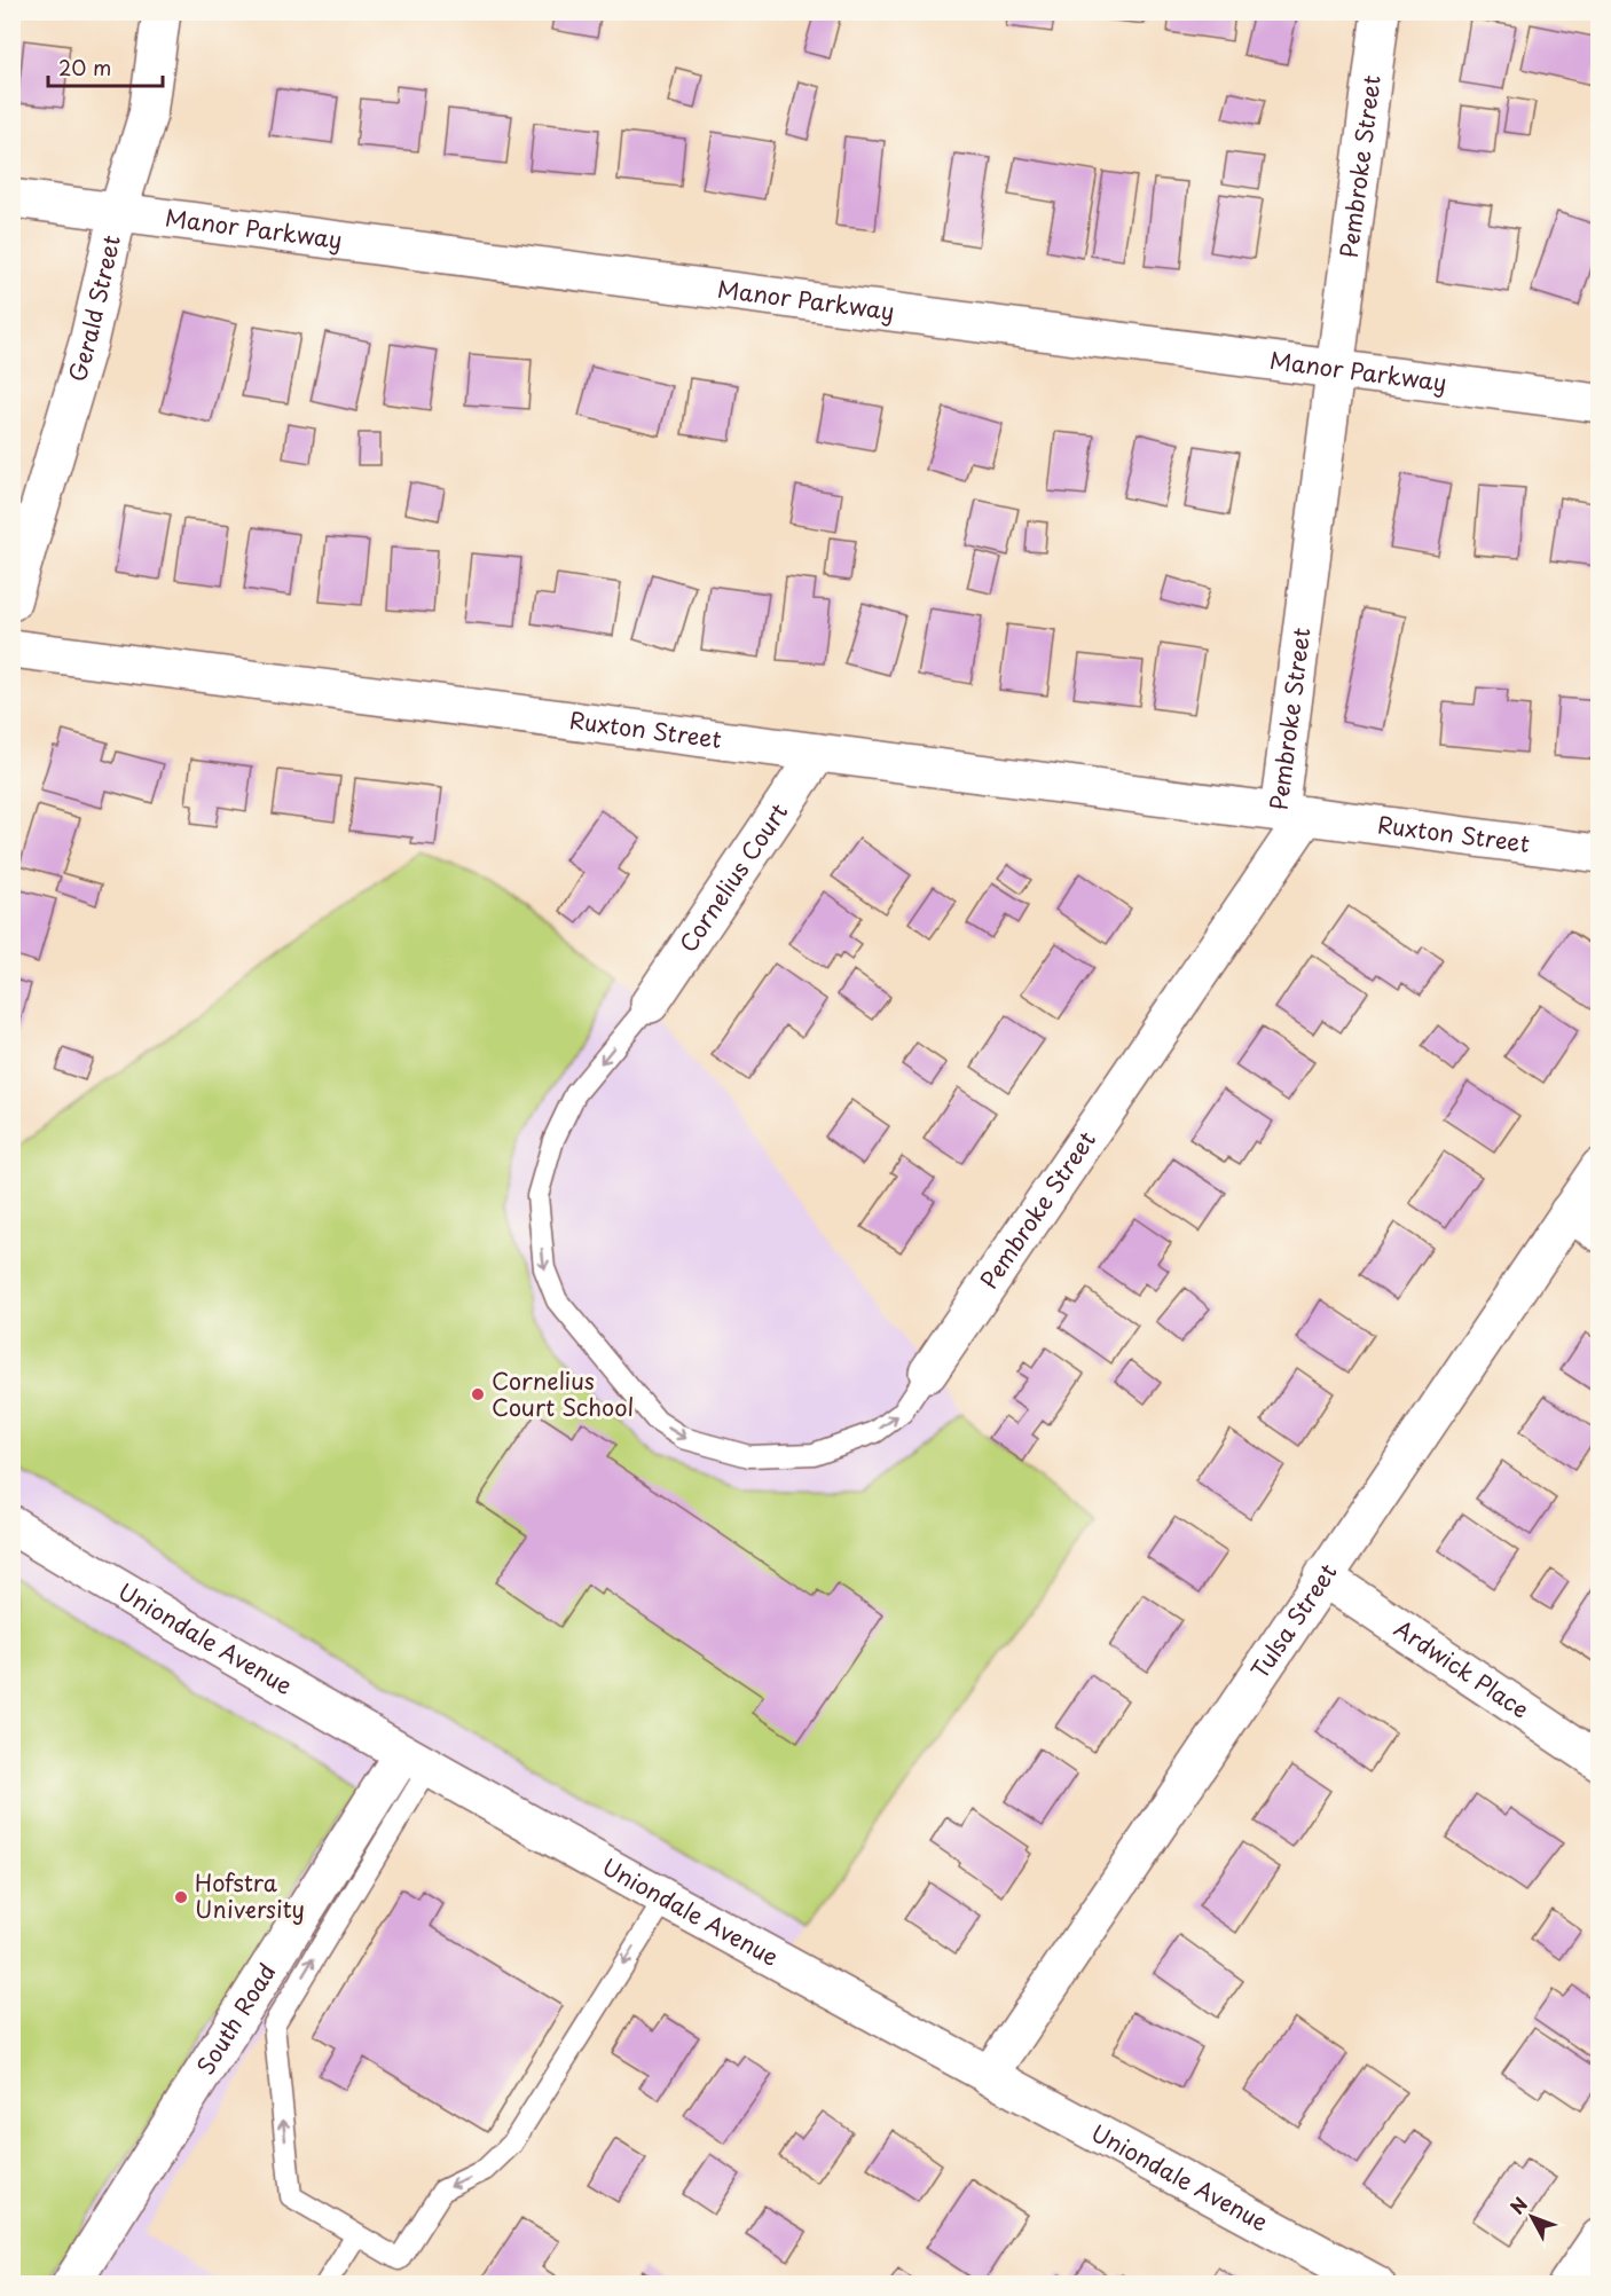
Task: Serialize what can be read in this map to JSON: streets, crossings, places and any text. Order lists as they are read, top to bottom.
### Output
{
  "streets": {
    "street": [
      "Pembroke Street",
      "Manor Parkway",
      "Gerald Street",
      "Ruxton Street",
      "Cornelius Court",
      "Tulsa Street",
      "Uniondale Avenue",
      "Ardwick Place",
      "South Road"
    ]
  },
  "crossings": [
    ["Pembroke Street", "Manor Parkway"],
    ["Pembroke Street", "Ruxton Street"],
    ["Manor Parkway", "Gerald Street"],
    ["Ruxton Street", "Cornelius Court"],
    ["Tulsa Street", "Uniondale Avenue"],
    ["Tulsa Street", "Ardwick Place"],
    ["Uniondale Avenue", "South Road"]
  ],
  "places": ["Cornelius Court School", "Hofstra University"],
  "scale_bar": "20 m",
  "north": "top left"
}
